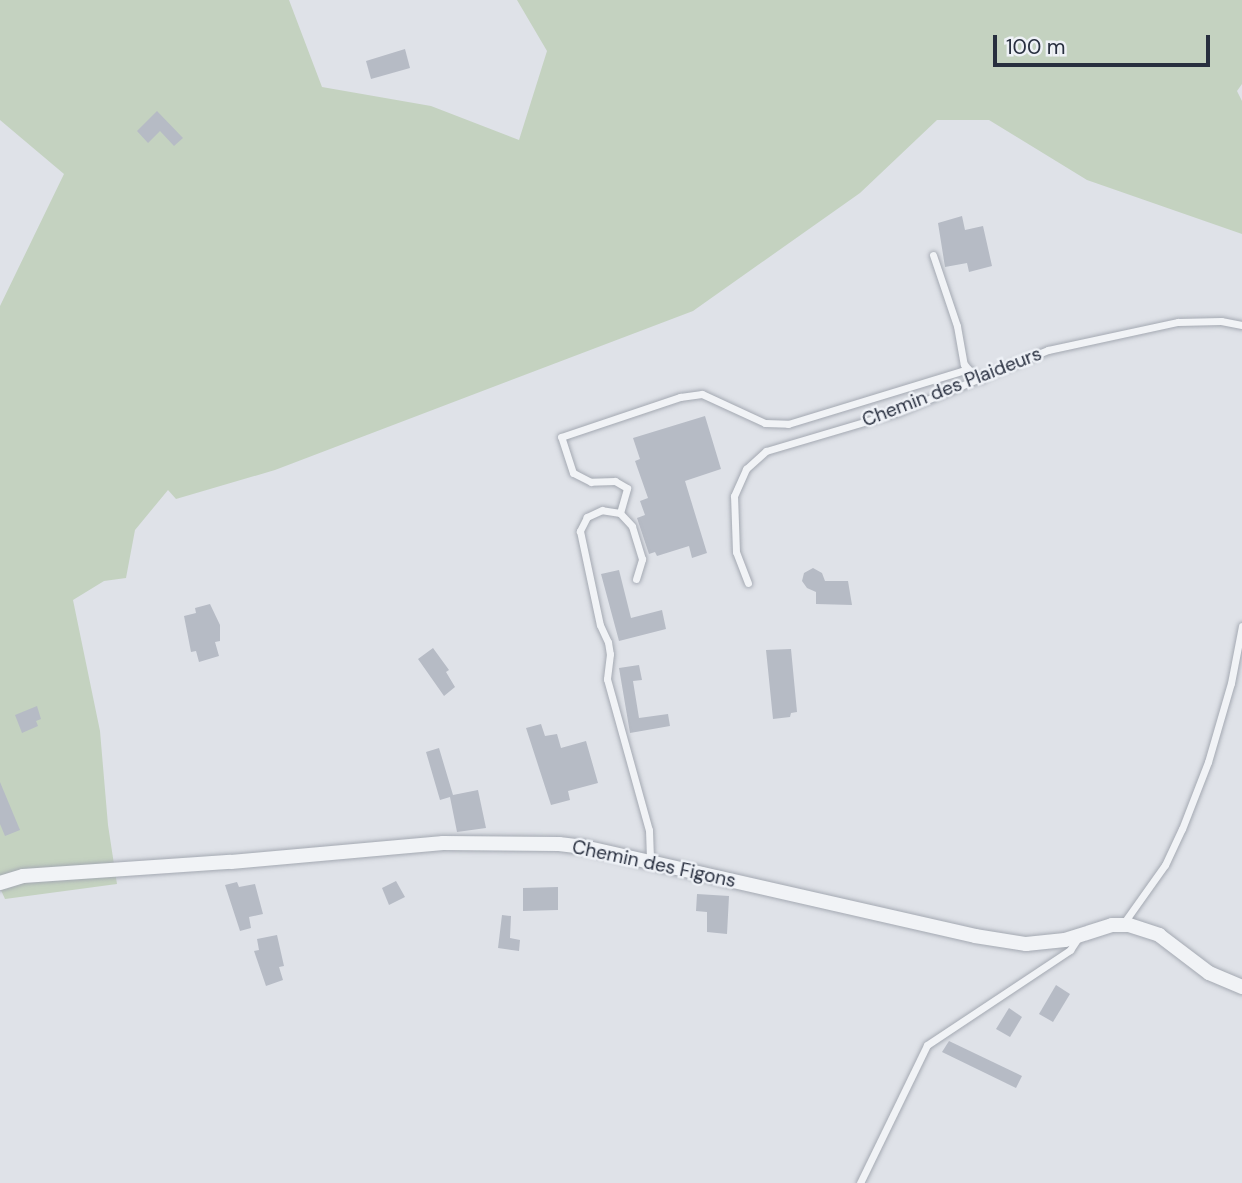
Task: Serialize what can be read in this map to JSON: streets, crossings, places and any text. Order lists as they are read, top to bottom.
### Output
{
  "streets": {
    "street": ["Chemin des Figons"],
    "lane": ["Chemin des Plaideurs"]
  },
  "scale_bar": "100 m"
}
